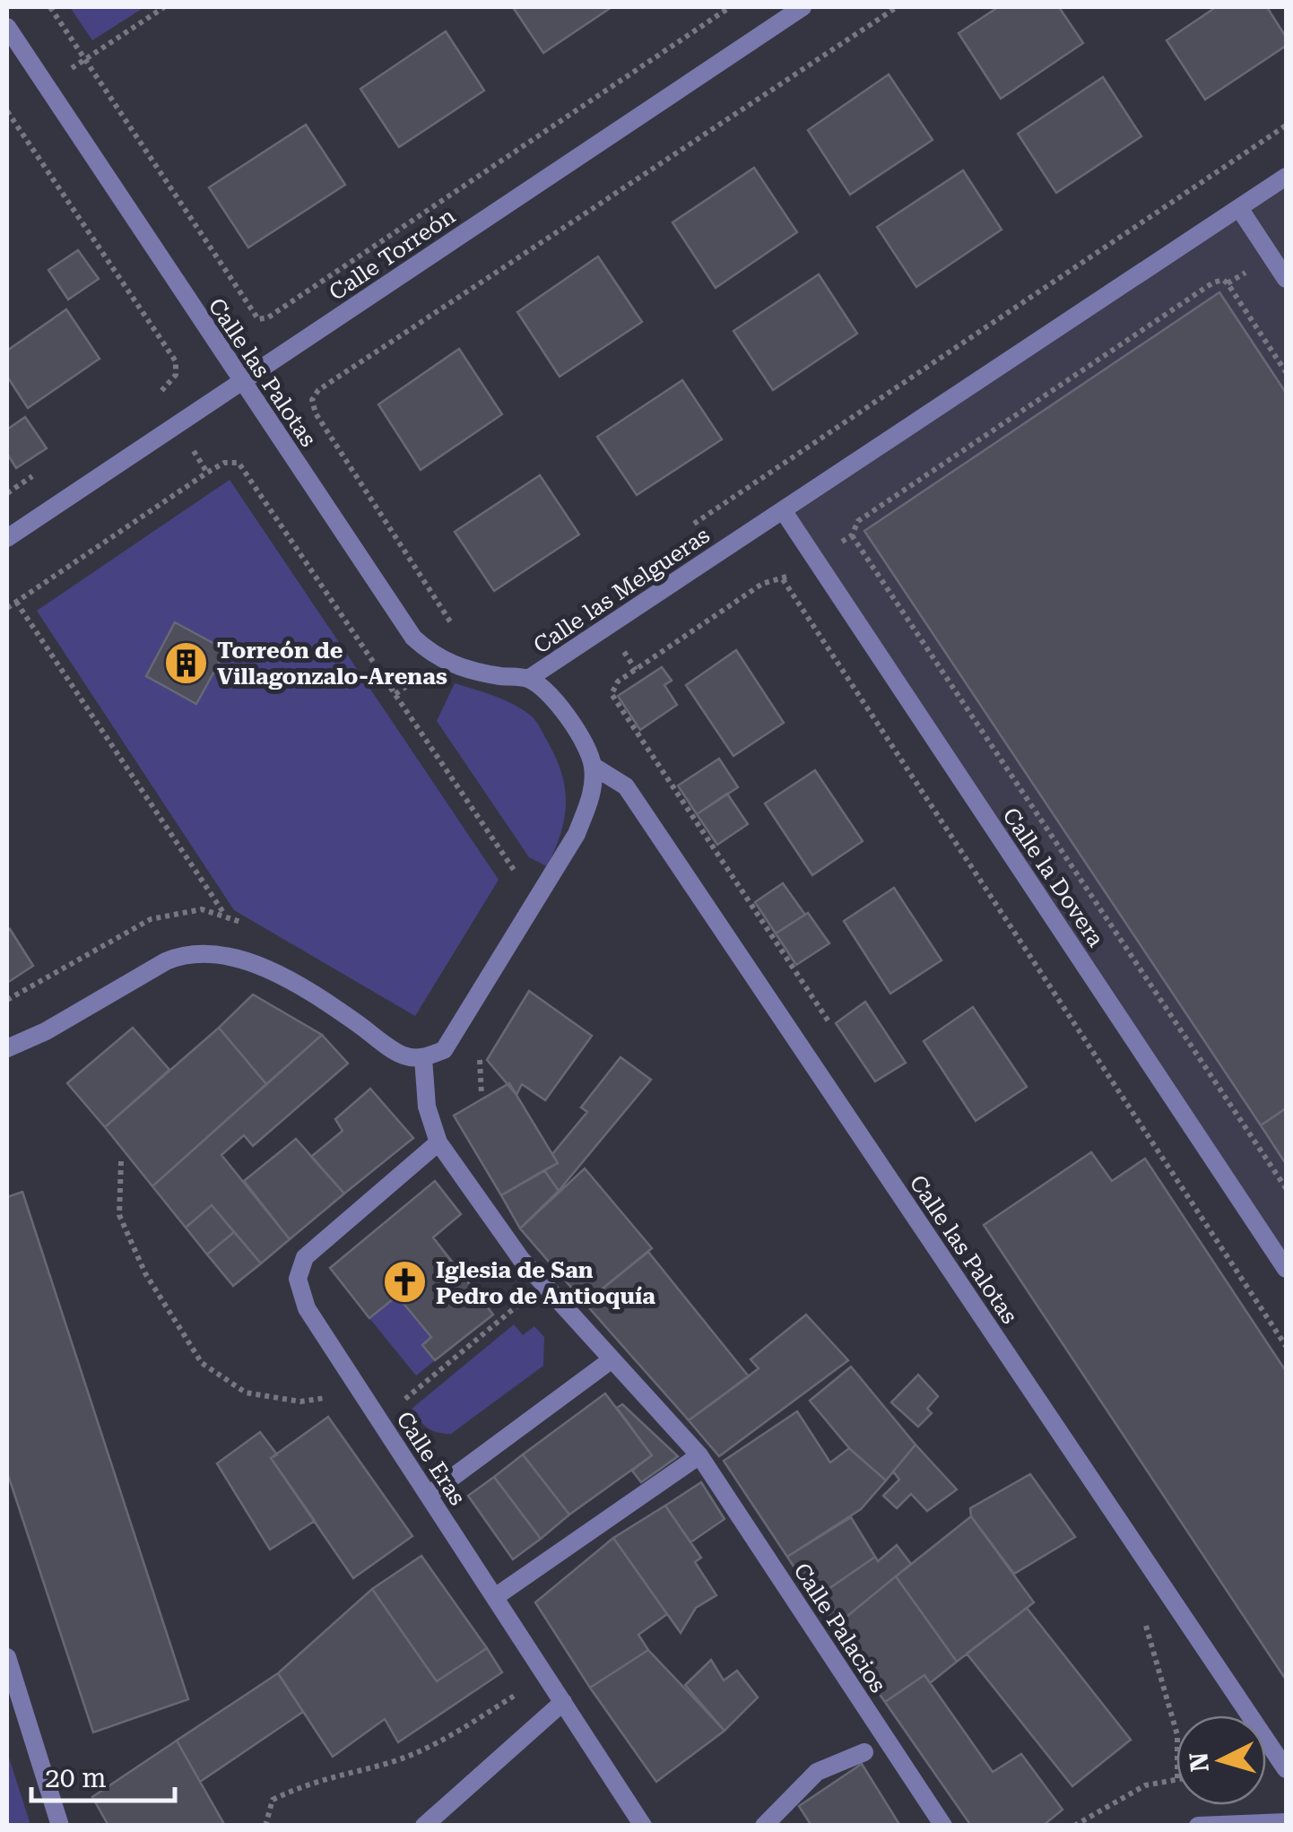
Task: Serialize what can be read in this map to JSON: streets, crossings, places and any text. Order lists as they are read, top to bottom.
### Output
{
  "streets": {
    "street": [
      "Calle Torreón",
      "Calle las Palotas",
      "Calle las Melgueras",
      "Calle la Dovera",
      "Calle Eras",
      "Calle Palacios"
    ]
  },
  "crossings": [
    ["Calle Torreón", "Calle las Palotas"],
    ["Calle las Palotas", "Calle las Melgueras"],
    ["Calle las Melgueras", "Calle la Dovera"],
    ["Calle Eras", "Calle Palacios"]
  ],
  "places": {
    "building": ["Torreón de Villagonzalo-Arenas"],
    "church": ["Iglesia de San Pedro de Antioquía"]
  },
  "scale_bar": "20 m",
  "north": "left"
}
